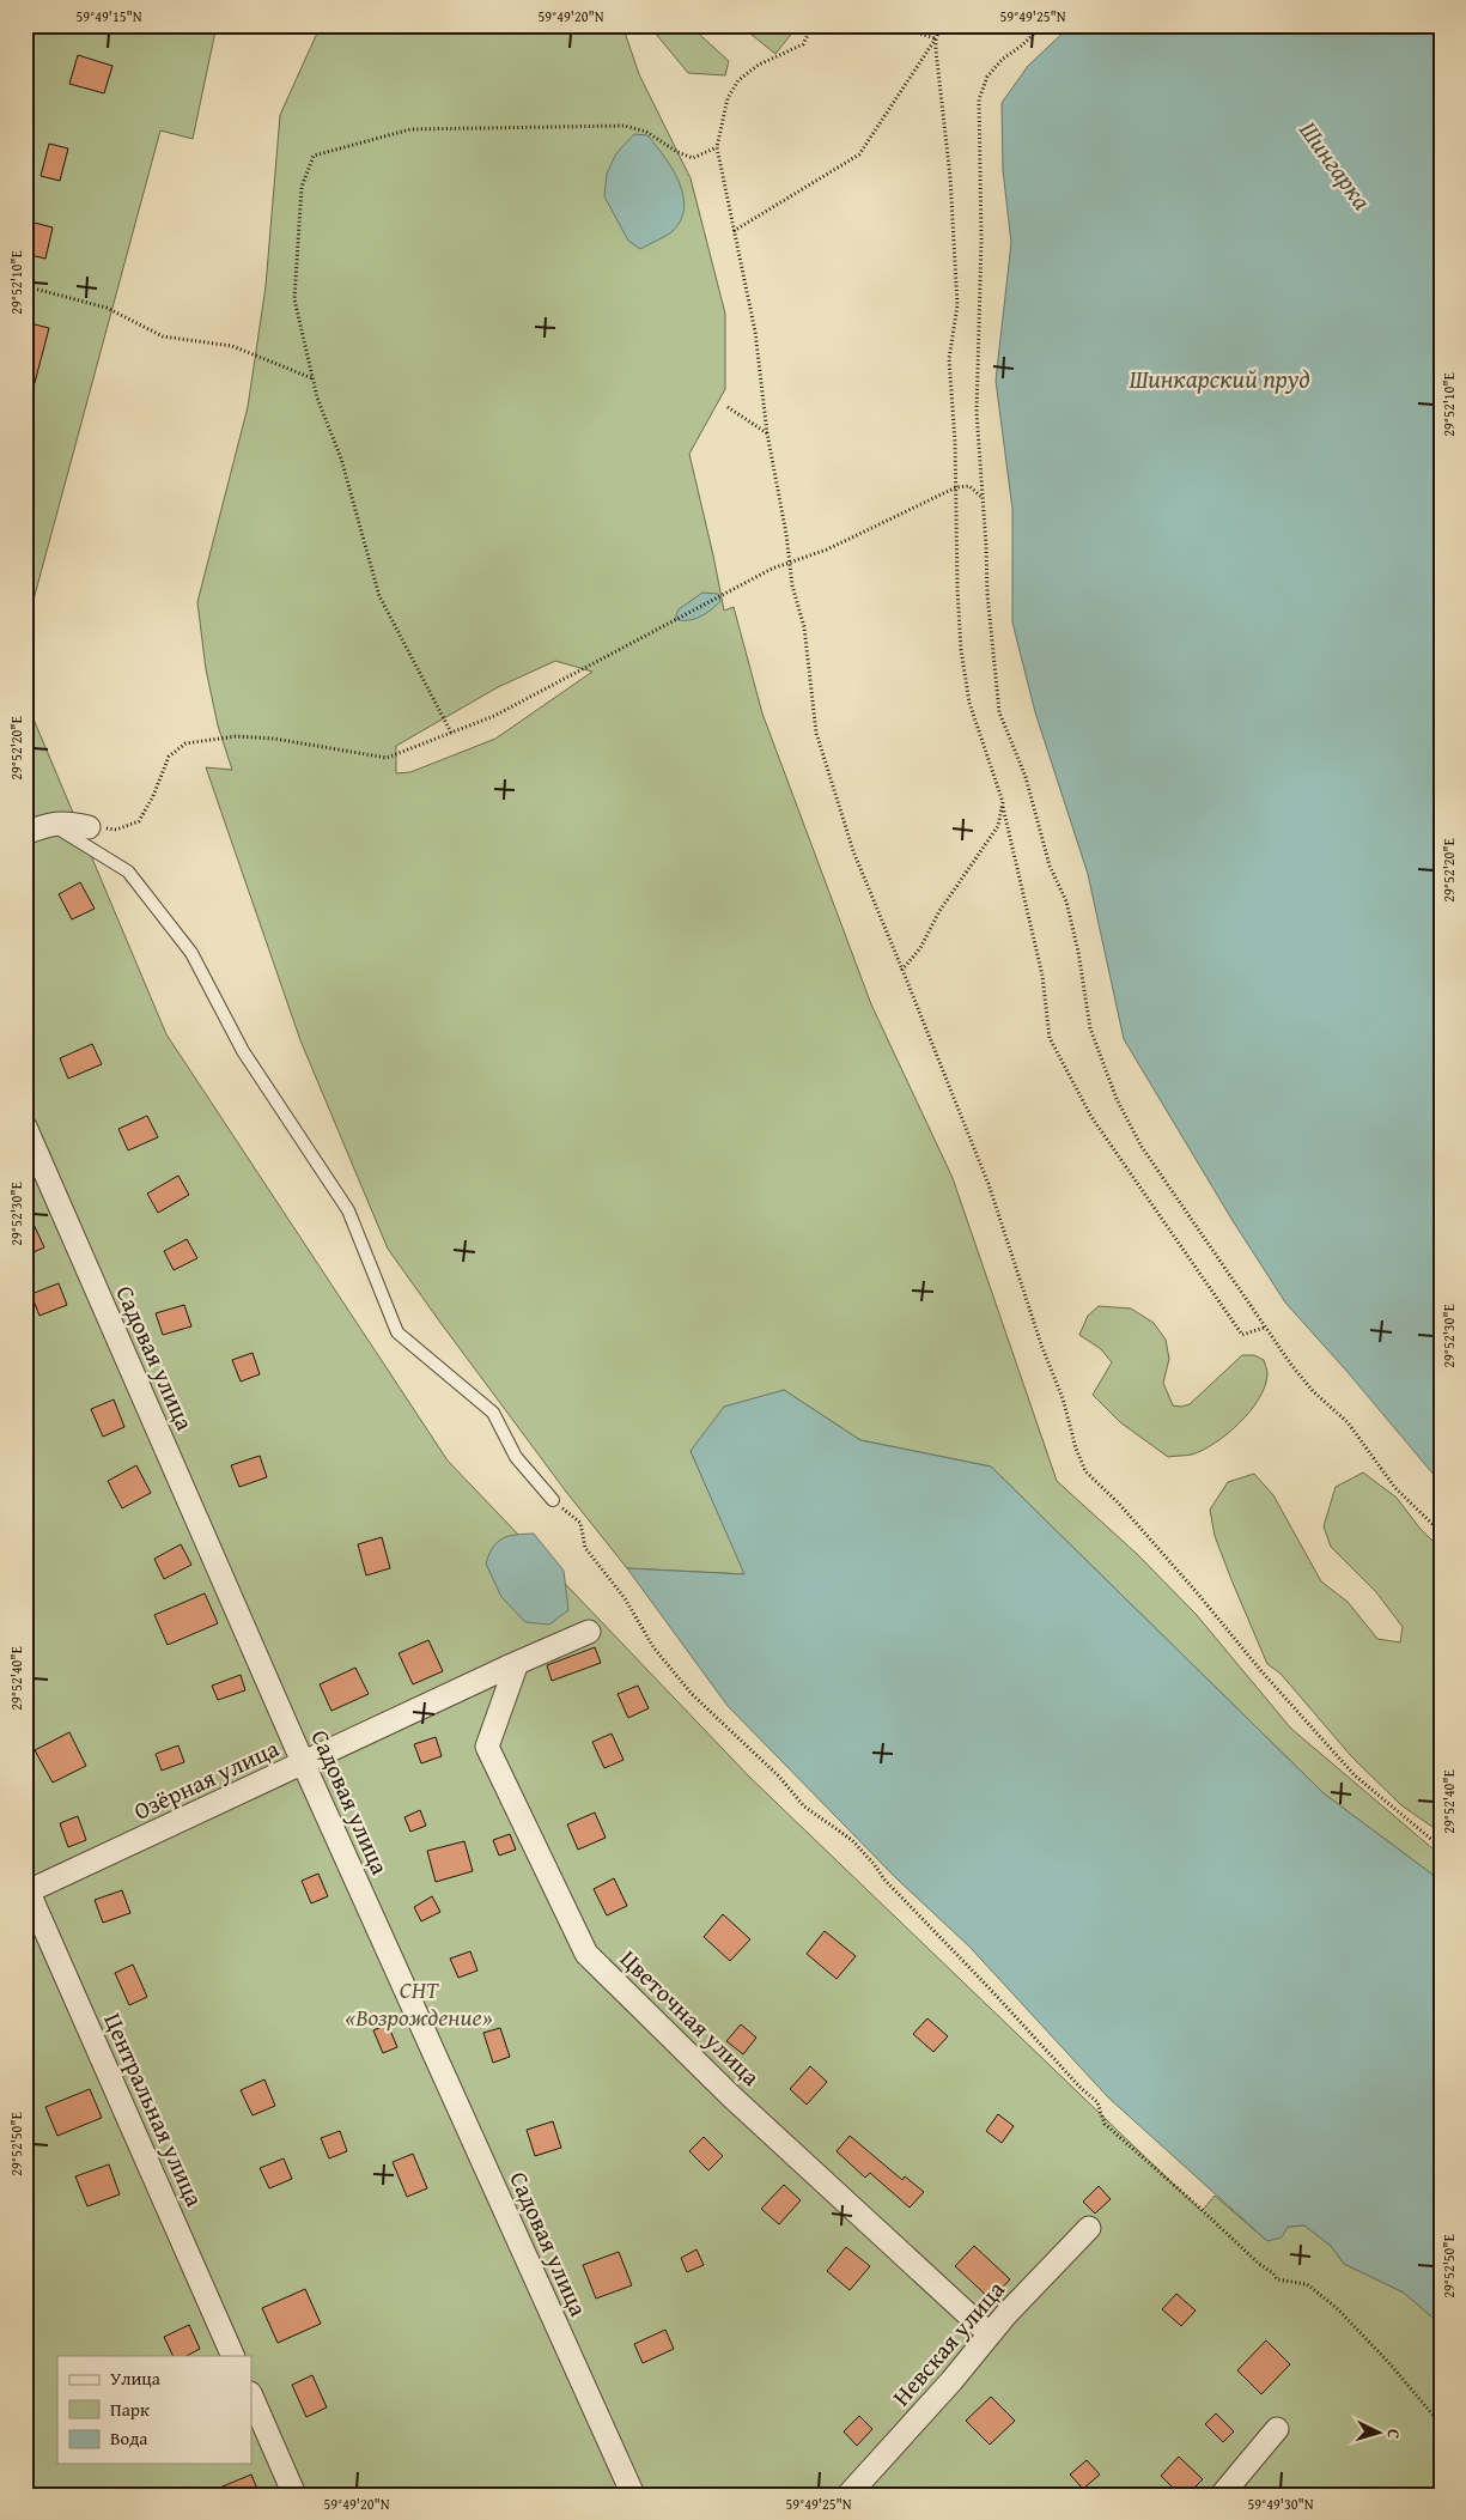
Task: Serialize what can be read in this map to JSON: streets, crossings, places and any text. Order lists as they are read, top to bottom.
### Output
{
  "streets": {
    "street": [
      "Садовая улица",
      "Озёрная улица",
      "Цветочная улица",
      "Центральная улица",
      "Невская улица"
    ]
  },
  "crossings": [
    ["Садовая улица", "Озёрная улица"],
    ["Озёрная улица", "Цветочная улица"],
    ["Озёрная улица", "Центральная улица"],
    ["Цветочная улица", "Невская улица"]
  ],
  "water": ["Шингарка", "Шинкарский пруд"],
  "parks": ["СНТ «Возрождение»"],
  "legend": ["Улица", "Парк", "Вода"],
  "north": "right",
  "coordinates": [
    "59°49'15\"N",
    "59°49'20\"N",
    "59°49'25\"N",
    "29°52'10\"E",
    "29°52'20\"E",
    "29°52'30\"E",
    "29°52'40\"E",
    "29°52'50\"E",
    "59°49'30\"N"
  ]
}
